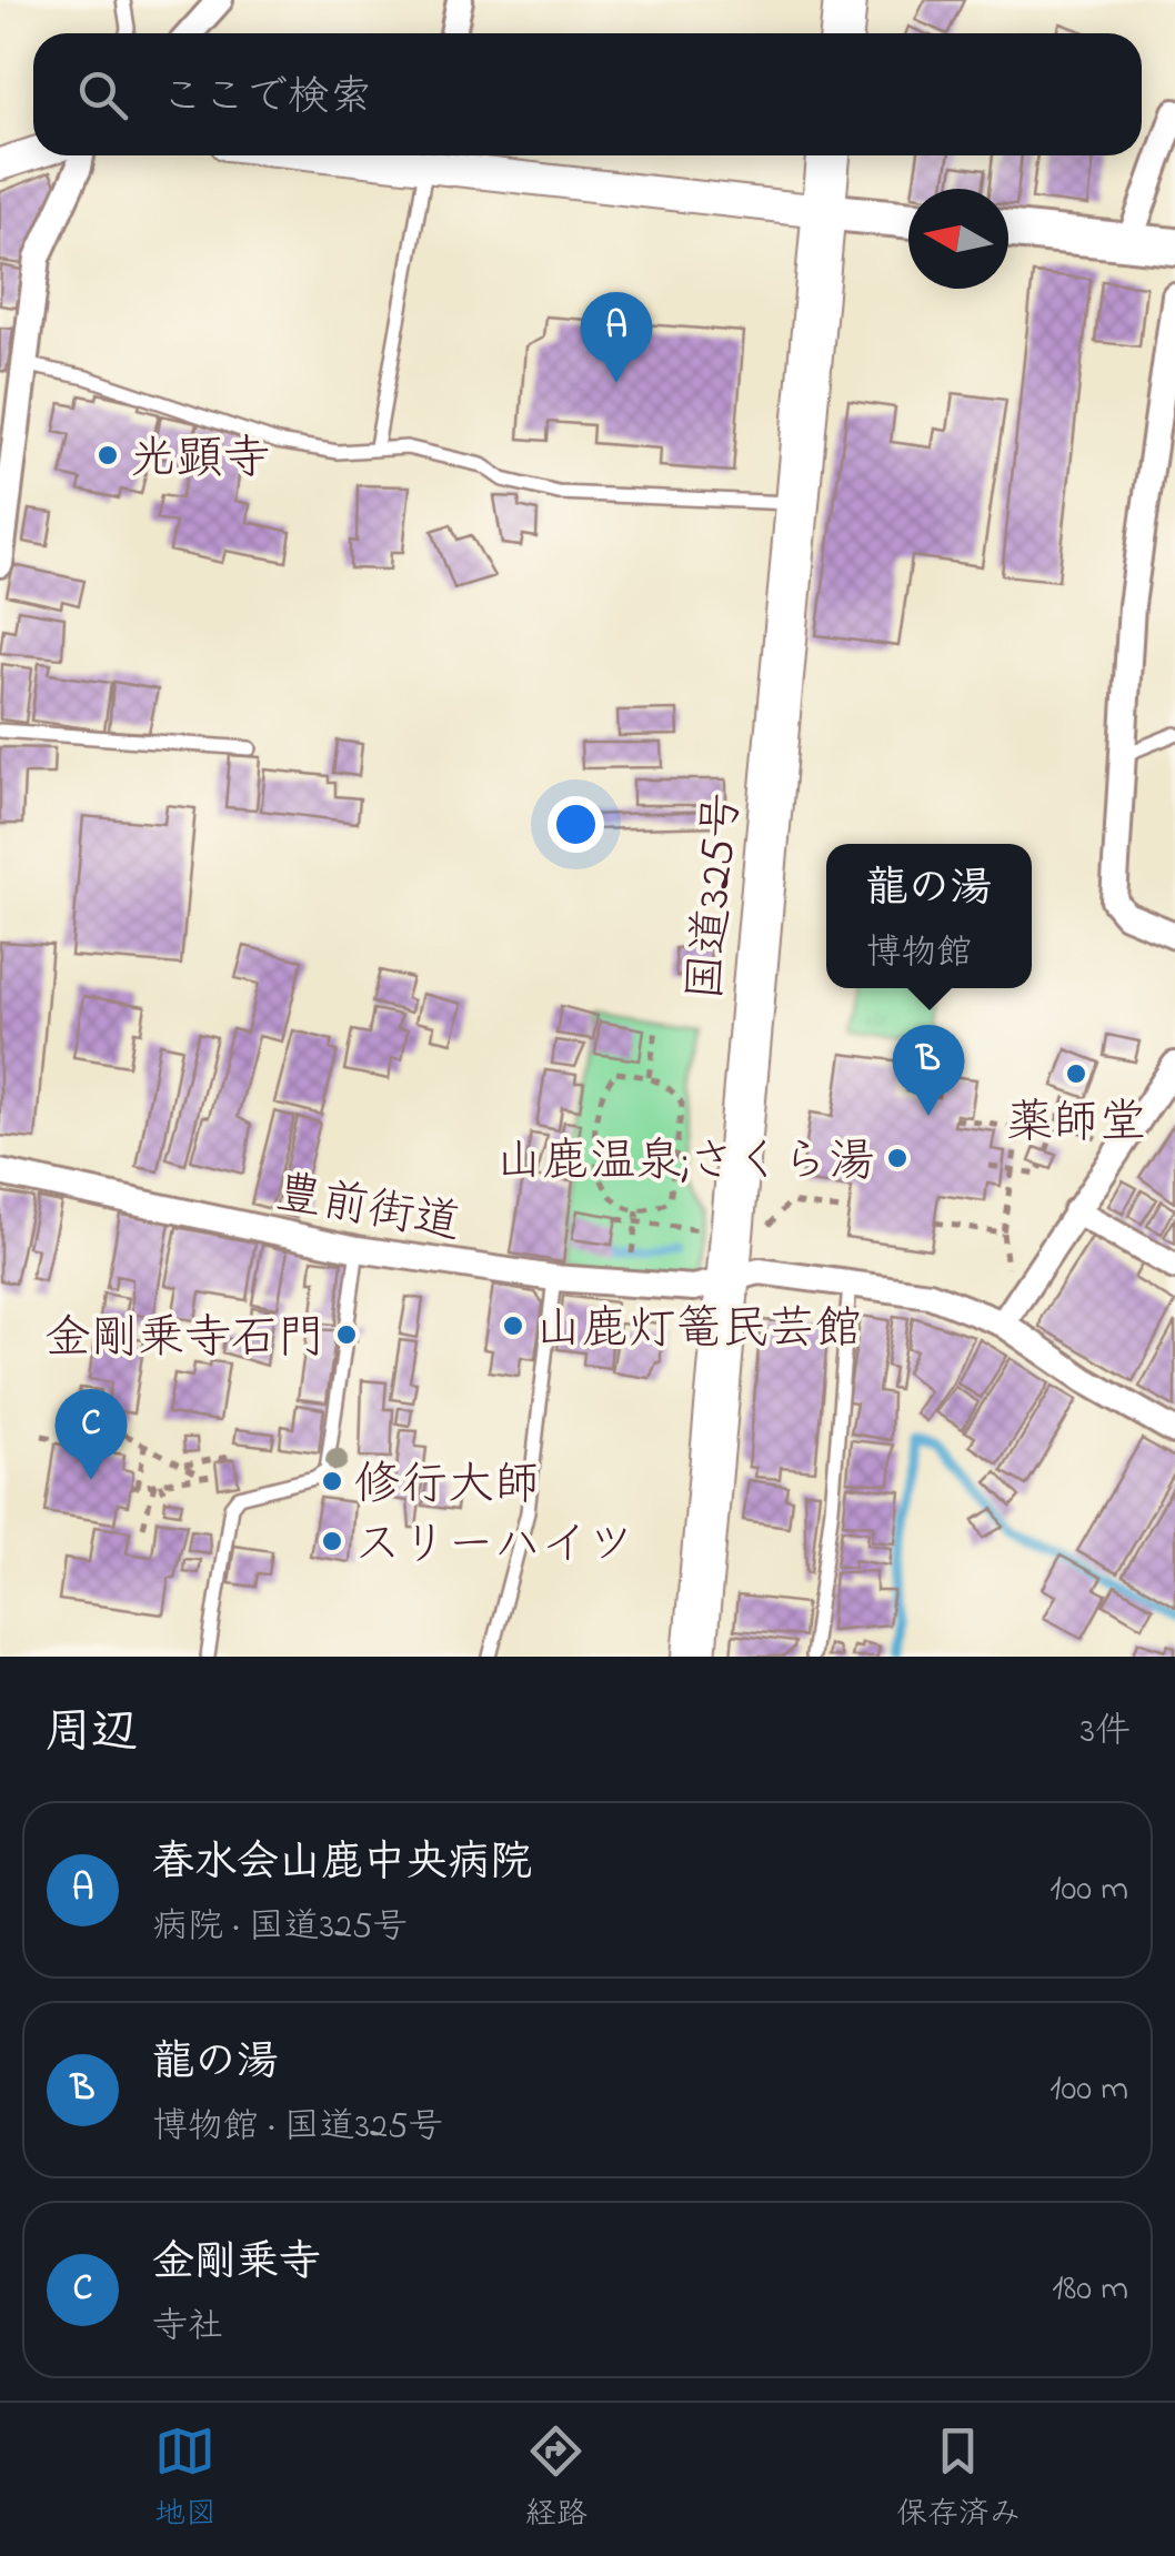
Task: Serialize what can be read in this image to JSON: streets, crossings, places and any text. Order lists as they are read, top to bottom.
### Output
{
  "streets": {
    "highway": ["国道325号"],
    "street": ["豊前街道"]
  },
  "crossings": [
    ["国道325号", "豊前街道"]
  ],
  "places": [
    "光顕寺",
    "薬師堂",
    "山鹿温泉;さくら湯",
    "山鹿灯篭民芸館",
    "金剛乗寺石門",
    "修行大師",
    "スリーハイツ"
  ],
  "north": "left",
  "page": {
    "search": "ここで検索",
    "pins": ["A", "B", "C"],
    "popup": ["龍の湯", "博物館"],
    "heading": ["周辺", "3件"],
    "list": [
      {
        "mark": "A",
        "name": "春水会山鹿中央病院",
        "note": "病院 · 国道325号",
        "value": "100 m"
      },
      {
        "mark": "B",
        "name": "龍の湯",
        "note": "博物館 · 国道325号",
        "value": "100 m"
      },
      {
        "mark": "C",
        "name": "金剛乗寺",
        "note": "寺社",
        "value": "180 m"
      }
    ],
    "nav": ["地図", "経路", "保存済み"]
  }
}
